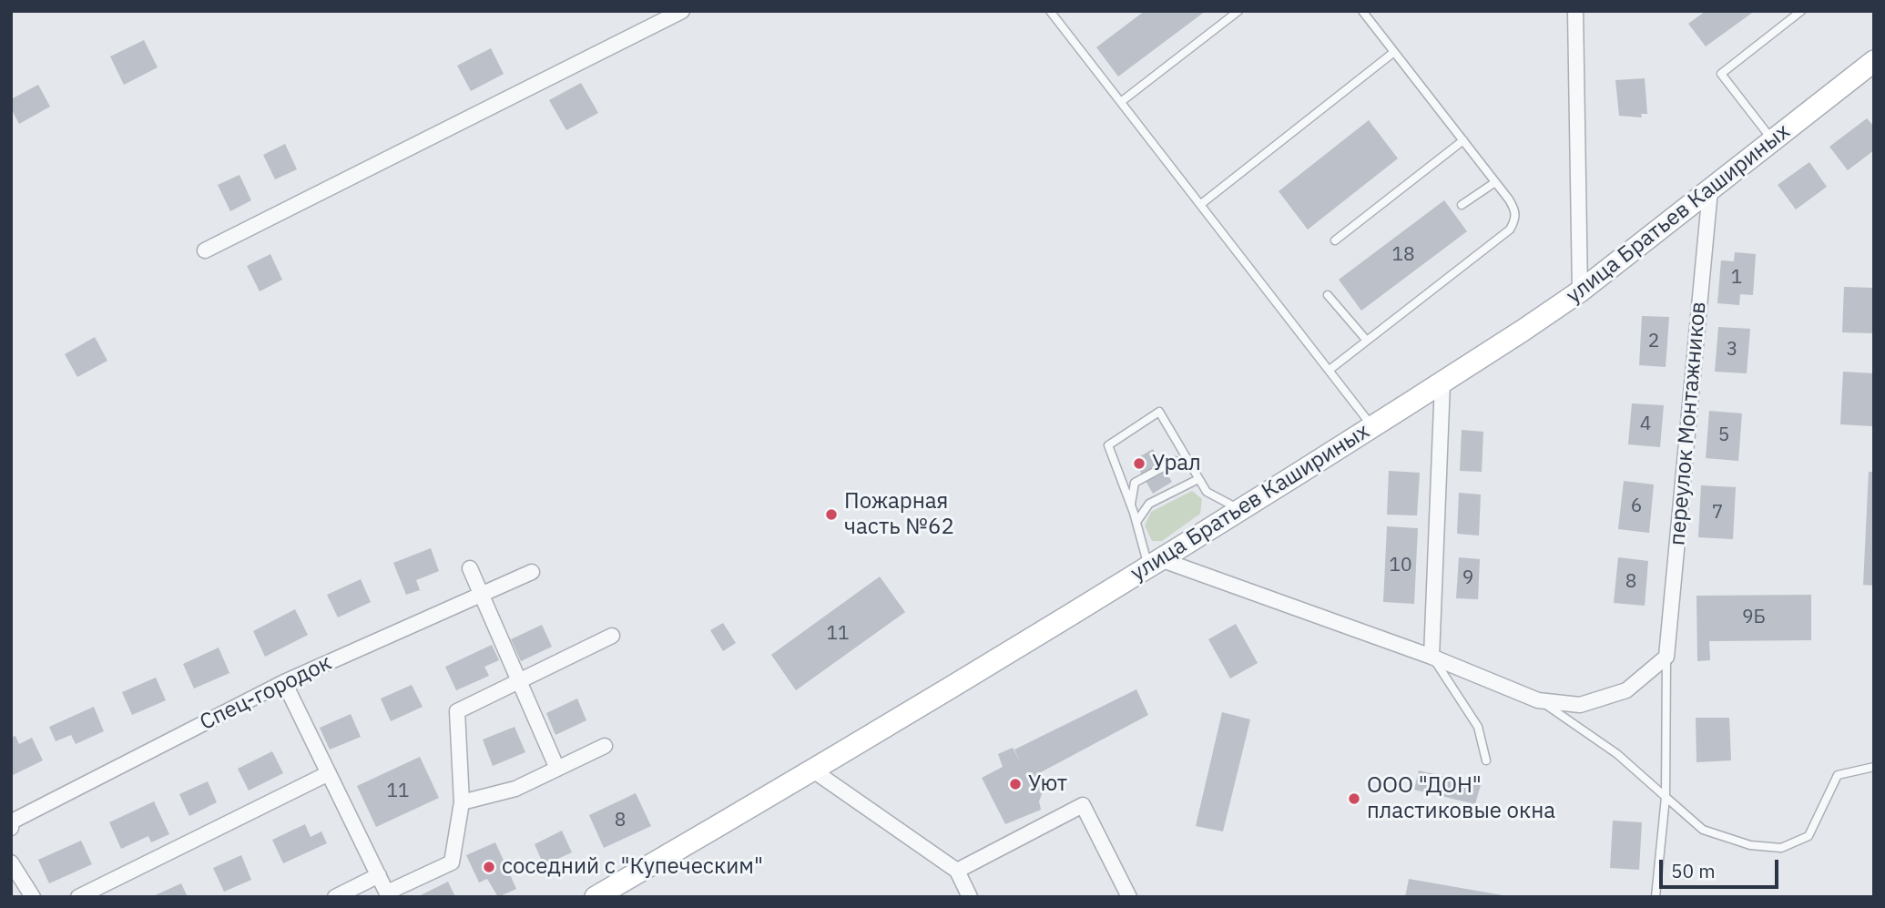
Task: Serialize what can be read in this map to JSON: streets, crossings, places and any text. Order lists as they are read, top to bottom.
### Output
{
  "streets": {
    "main road": ["улица Братьев Кашириных"],
    "street": ["переулок Монтажников", "Спец-городок"]
  },
  "crossings": [
    ["улица Братьев Кашириных", "переулок Монтажников"]
  ],
  "places": [
    "Урал",
    "Пожарная часть №62",
    "Уют",
    "ООО \"ДОН\" пластиковые окна",
    "соседний с \"Купеческим\""
  ],
  "house_numbers": [
    "18",
    "1",
    "2",
    "3",
    "4",
    "5",
    "6",
    "7",
    "10",
    "9",
    "8",
    "9Б",
    "11",
    "11",
    "8"
  ],
  "scale_bar": "50 m"
}
